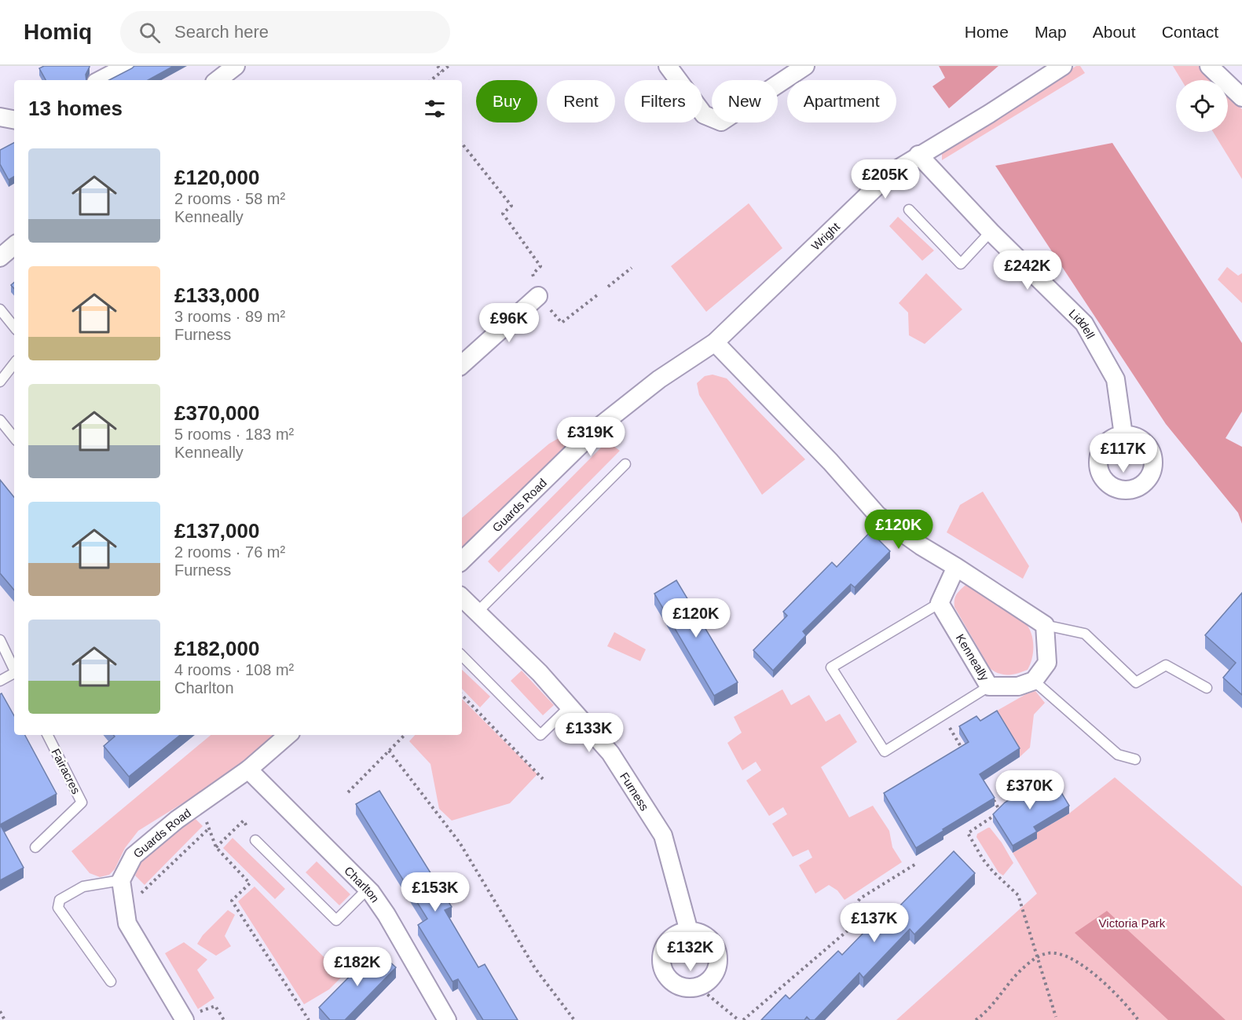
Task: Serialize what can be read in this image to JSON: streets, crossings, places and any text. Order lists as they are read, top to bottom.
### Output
{
  "streets": {
    "street": [
      "Wright",
      "Liddell",
      "Guards Road",
      "Kenneally",
      "Furness",
      "Charlton"
    ],
    "lane": ["Fairacres"]
  },
  "crossings": [
    ["Wright", "Liddell"],
    ["Wright", "Guards Road"],
    ["Guards Road", "Charlton"]
  ],
  "parks": ["Victoria Park"],
  "page": {
    "header": "Homiq",
    "search": "Search here",
    "nav": [
      "Home",
      "Map",
      "About",
      "Contact"
    ],
    "chip": [
      "Buy",
      "Rent",
      "Filters",
      "New",
      "Apartment"
    ],
    "heading": "13 homes",
    "list": [
      {
        "name": "£120,000",
        "note": "2 rooms · 58 m² · Kenneally"
      },
      {
        "name": "£133,000",
        "note": "3 rooms · 89 m² · Furness"
      },
      {
        "name": "£370,000",
        "note": "5 rooms · 183 m² · Kenneally"
      },
      {
        "name": "£137,000",
        "note": "2 rooms · 76 m² · Furness"
      },
      {
        "name": "£182,000",
        "note": "4 rooms · 108 m² · Charlton"
      }
    ],
    "price": [
      "£205K",
      "£242K",
      "£96K",
      "£319K",
      "£117K",
      "£120K",
      "£120K",
      "£133K",
      "£370K",
      "£153K",
      "£137K",
      "£132K",
      "£182K"
    ]
  }
}
